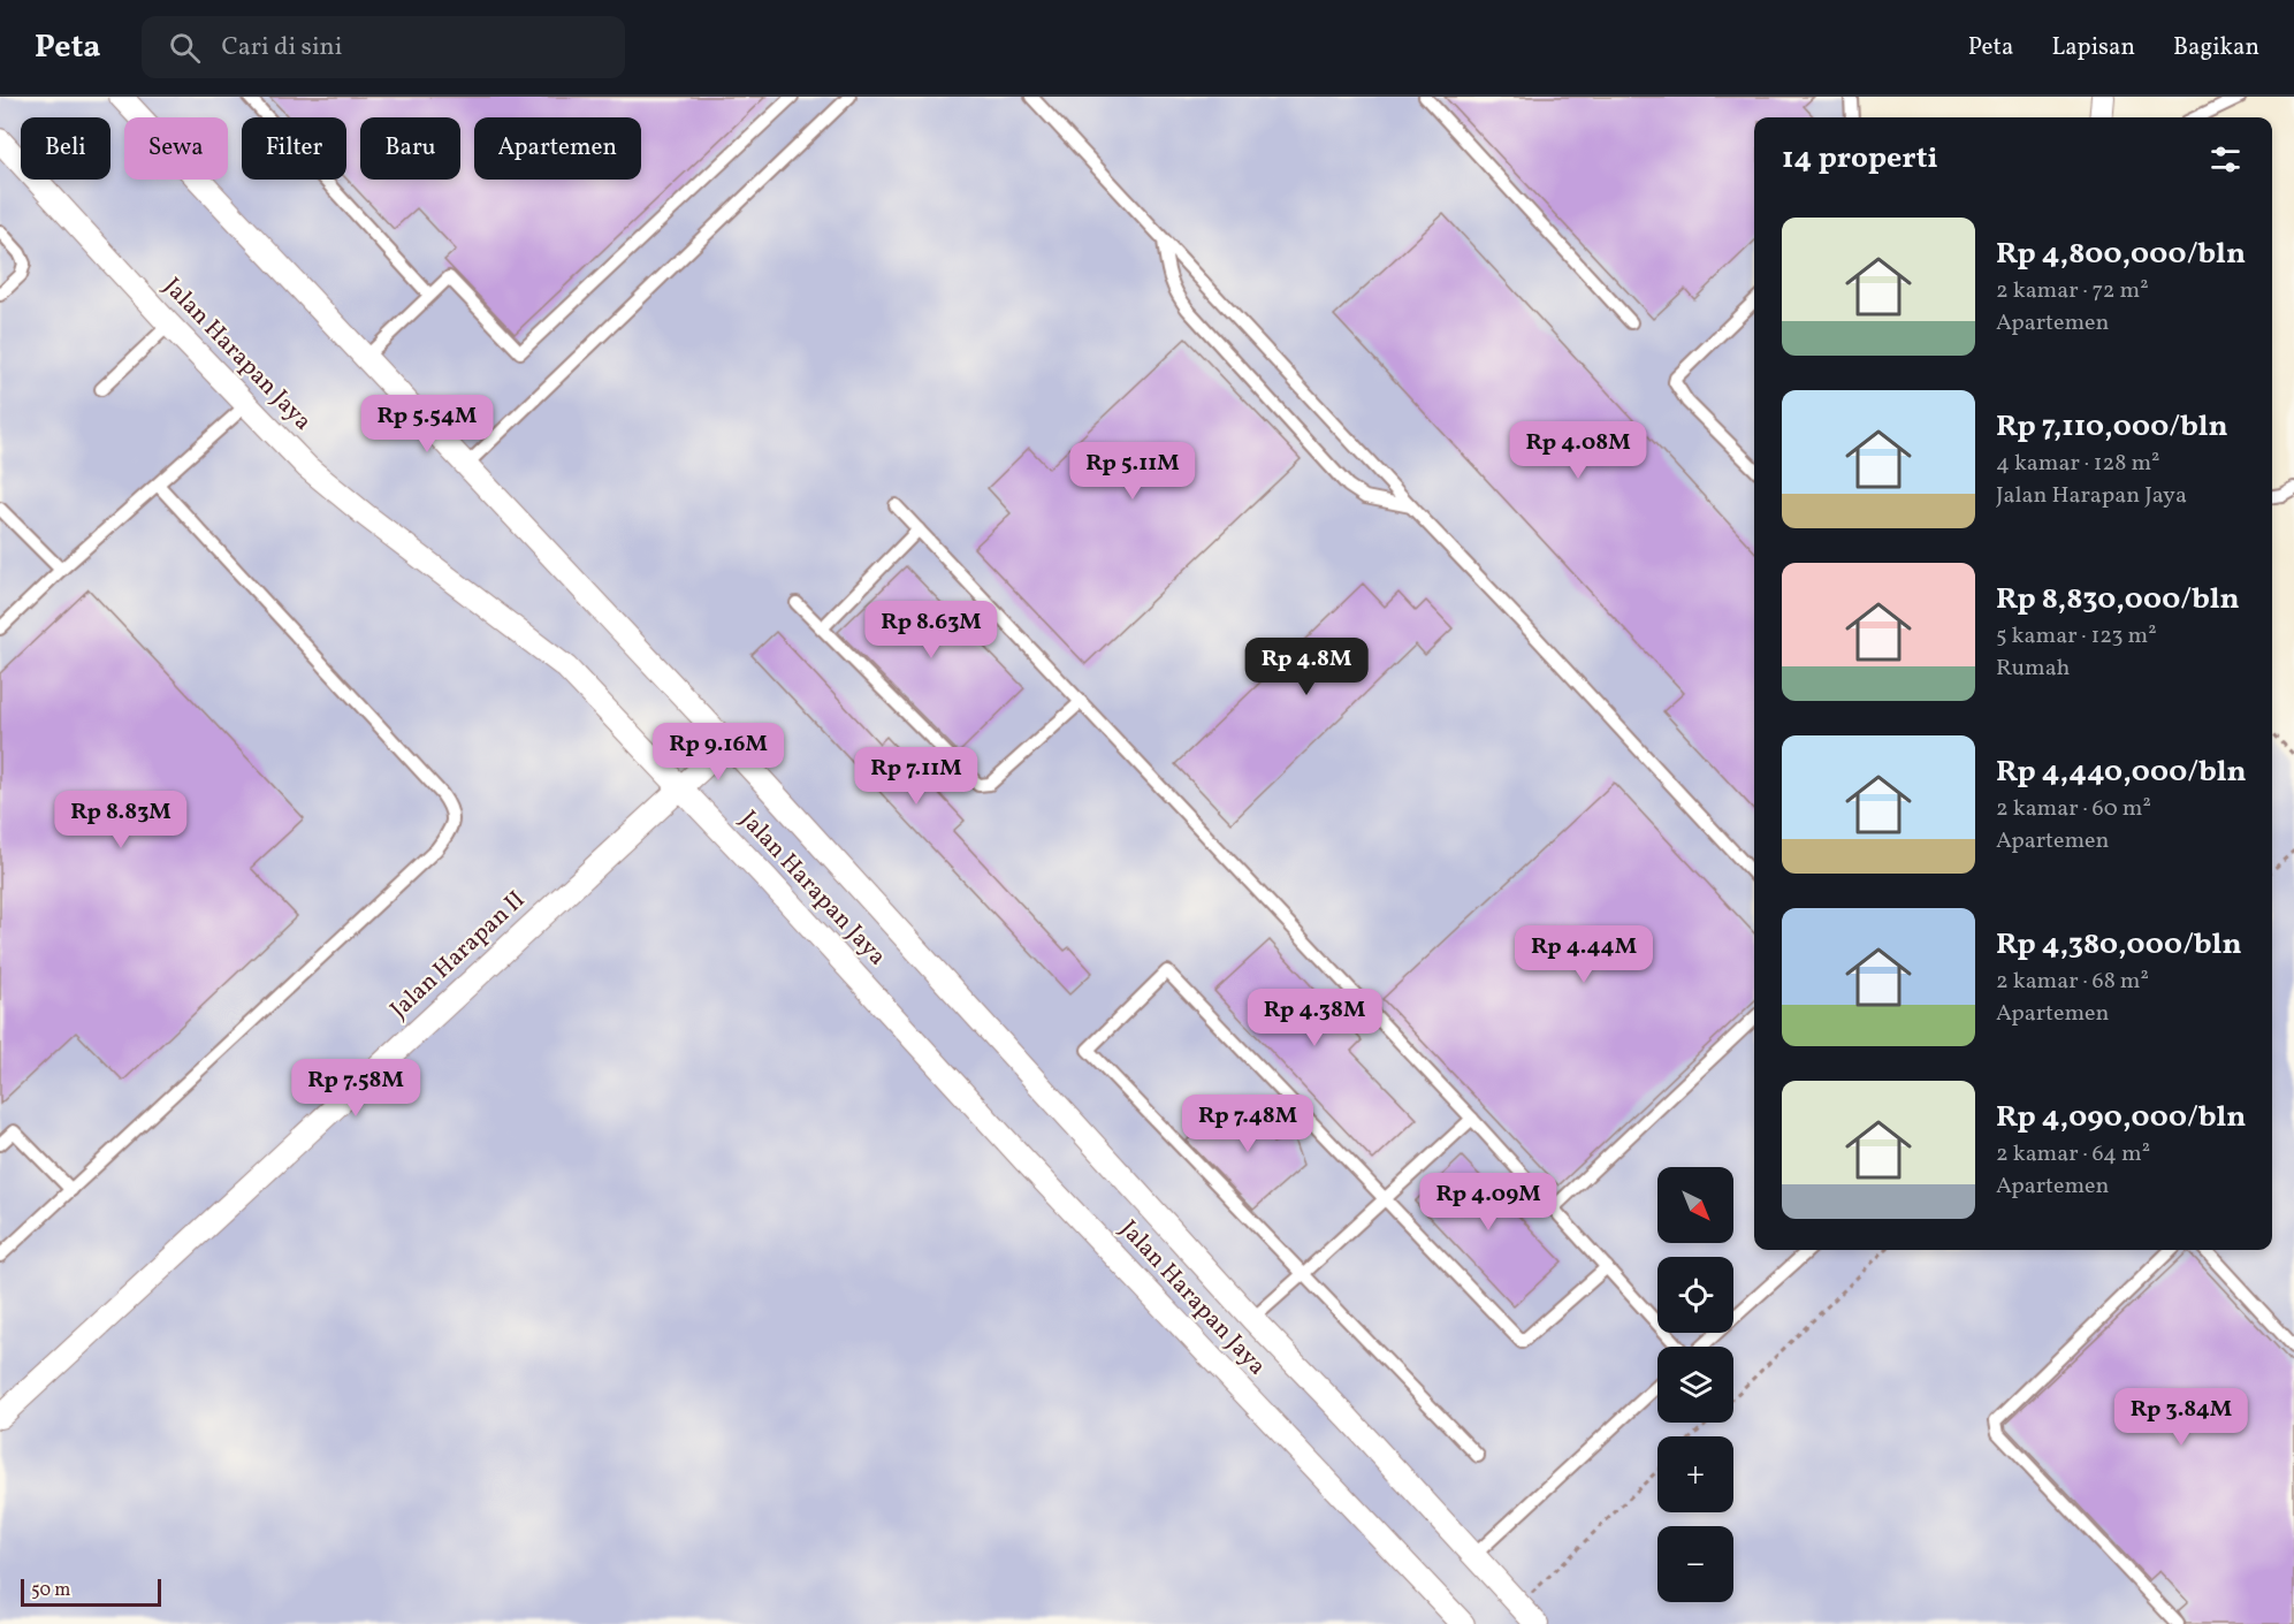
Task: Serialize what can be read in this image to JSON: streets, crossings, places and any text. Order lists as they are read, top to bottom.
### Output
{
  "streets": {
    "street": ["Jalan Harapan Jaya", "Jalan Harapan II"]
  },
  "crossings": [
    ["Jalan Harapan Jaya", "Jalan Harapan II"]
  ],
  "scale_bar": "50 m",
  "north": "bottom right",
  "page": {
    "header": "Peta",
    "search": "Cari di sini",
    "nav": ["Peta", "Lapisan", "Bagikan"],
    "chip": [
      "Beli",
      "Sewa",
      "Filter",
      "Baru",
      "Apartemen"
    ],
    "heading": "14 properti",
    "list": [
      {
        "name": "Rp 4,800,000/bln",
        "note": "2 kamar · 72 m² · Apartemen"
      },
      {
        "name": "Rp 7,110,000/bln",
        "note": "4 kamar · 128 m² · Jalan Harapan Jaya"
      },
      {
        "name": "Rp 8,830,000/bln",
        "note": "5 kamar · 123 m² · Rumah"
      },
      {
        "name": "Rp 4,440,000/bln",
        "note": "2 kamar · 60 m² · Apartemen"
      },
      {
        "name": "Rp 4,380,000/bln",
        "note": "2 kamar · 68 m² · Apartemen"
      },
      {
        "name": "Rp 4,090,000/bln",
        "note": "2 kamar · 64 m² · Apartemen"
      }
    ],
    "price": [
      "Rp 5.54M",
      "Rp 4.08M",
      "Rp 5.11M",
      "Rp 8.63M",
      "Rp 4.8M",
      "Rp 9.16M",
      "Rp 7.11M",
      "Rp 8.83M",
      "Rp 4.44M",
      "Rp 4.38M",
      "Rp 7.58M",
      "Rp 7.48M",
      "Rp 4.09M",
      "Rp 3.84M"
    ],
    "map_buttons": ["+", "−"],
    "scale": "50 m"
  }
}
